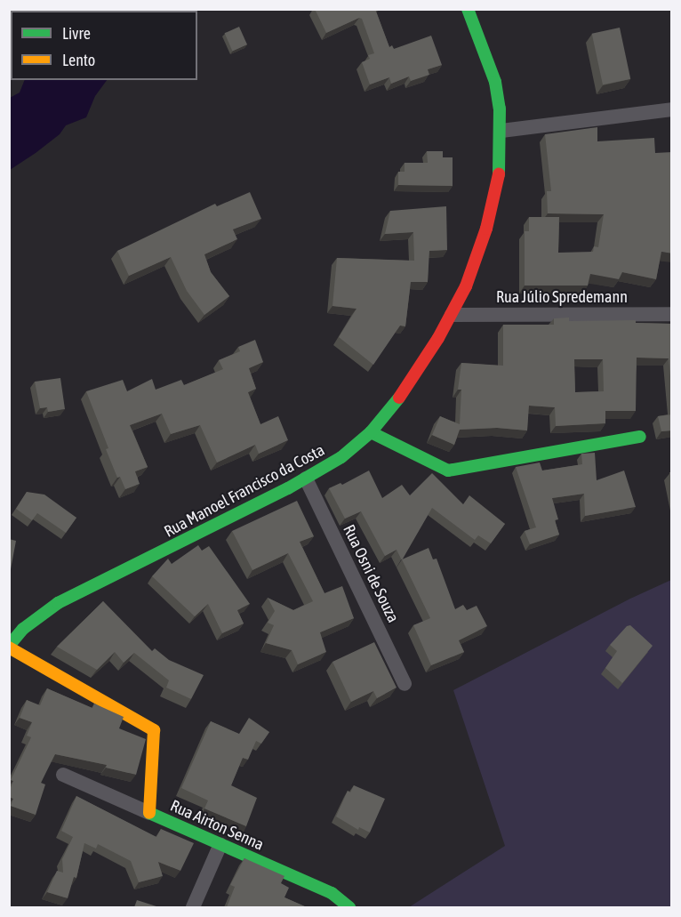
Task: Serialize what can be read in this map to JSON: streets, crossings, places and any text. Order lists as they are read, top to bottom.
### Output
{
  "streets": {
    "main road": ["Rua Manoel Francisco da Costa", "Rua Airton Senna"],
    "street": ["Rua Júlio Spredemann", "Rua Osni de Souza"]
  },
  "crossings": [
    ["Rua Júlio Spredemann", "Rua Manoel Francisco da Costa"],
    ["Rua Manoel Francisco da Costa", "Rua Osni de Souza"],
    ["Rua Manoel Francisco da Costa", "Rua Airton Senna"]
  ],
  "legend": ["Livre", "Lento"]
}
